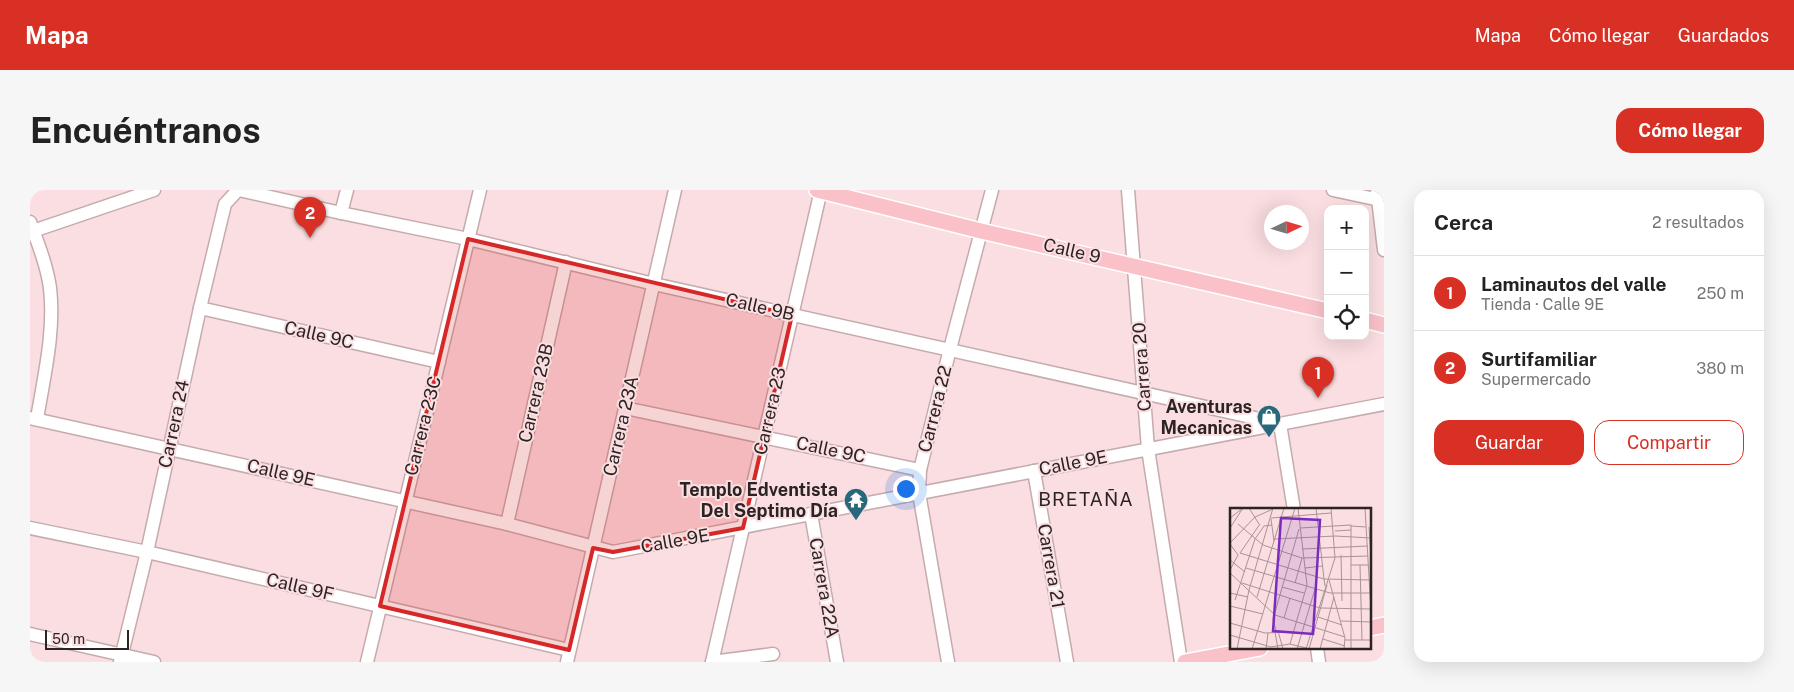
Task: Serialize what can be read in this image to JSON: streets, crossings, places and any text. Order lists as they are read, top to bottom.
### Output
{
  "streets": {
    "main road": ["Calle 9"],
    "street": [
      "Calle 9B",
      "Calle 9C",
      "Carrera 20",
      "Carrera 23B",
      "Carrera 22",
      "Carrera 23",
      "Carrera 24",
      "Carrera 23C",
      "Carrera 23A",
      "Calle 9E",
      "Carrera 21",
      "Calle 9F",
      "Carrera 22A"
    ]
  },
  "crossings": [
    ["Calle 9", "Carrera 20"],
    ["Calle 9", "Carrera 22"],
    ["Calle 9", "Carrera 23"],
    ["Calle 9B", "Carrera 20"],
    ["Calle 9B", "Carrera 23B"],
    ["Calle 9B", "Carrera 22"],
    ["Calle 9B", "Carrera 23"],
    ["Calle 9B", "Carrera 24"],
    ["Calle 9B", "Carrera 23C"],
    ["Calle 9B", "Carrera 23A"],
    ["Calle 9B", "Calle 9E"],
    ["Calle 9C", "Carrera 22"],
    ["Calle 9C", "Carrera 23"],
    ["Calle 9C", "Carrera 24"],
    ["Calle 9C", "Carrera 23C"],
    ["Calle 9C", "Carrera 23A"],
    ["Carrera 20", "Calle 9E"],
    ["Carrera 23B", "Calle 9E"],
    ["Carrera 22", "Calle 9E"],
    ["Carrera 23", "Calle 9E"],
    ["Carrera 24", "Calle 9E"],
    ["Carrera 24", "Calle 9F"],
    ["Carrera 23C", "Calle 9E"],
    ["Carrera 23C", "Calle 9F"],
    ["Carrera 23A", "Calle 9E"],
    ["Carrera 23A", "Calle 9F"],
    ["Calle 9E", "Carrera 21"],
    ["Calle 9E", "Carrera 22A"]
  ],
  "districts": ["BRETAÑA"],
  "places": {
    "shop": ["Aventuras Mecanicas"],
    "temple": ["Templo Edventista Del Septimo Día"]
  },
  "scale_bar": "50 m",
  "north": "right",
  "page": {
    "header": "Mapa",
    "nav": ["Mapa", "Cómo llegar", "Guardados"],
    "buttons": [
      "Cómo llegar",
      ["Guardar", "Compartir"]
    ],
    "title": "Encuéntranos",
    "heading": ["Cerca", "2 resultados"],
    "pins": ["2", "1"],
    "map_buttons": ["+", "−"],
    "list": [
      {
        "mark": "1",
        "name": "Laminautos del valle",
        "note": "Tienda · Calle 9E",
        "value": "250 m"
      },
      {
        "mark": "2",
        "name": "Surtifamiliar",
        "note": "Supermercado",
        "value": "380 m"
      }
    ],
    "scale": "50 m"
  }
}
